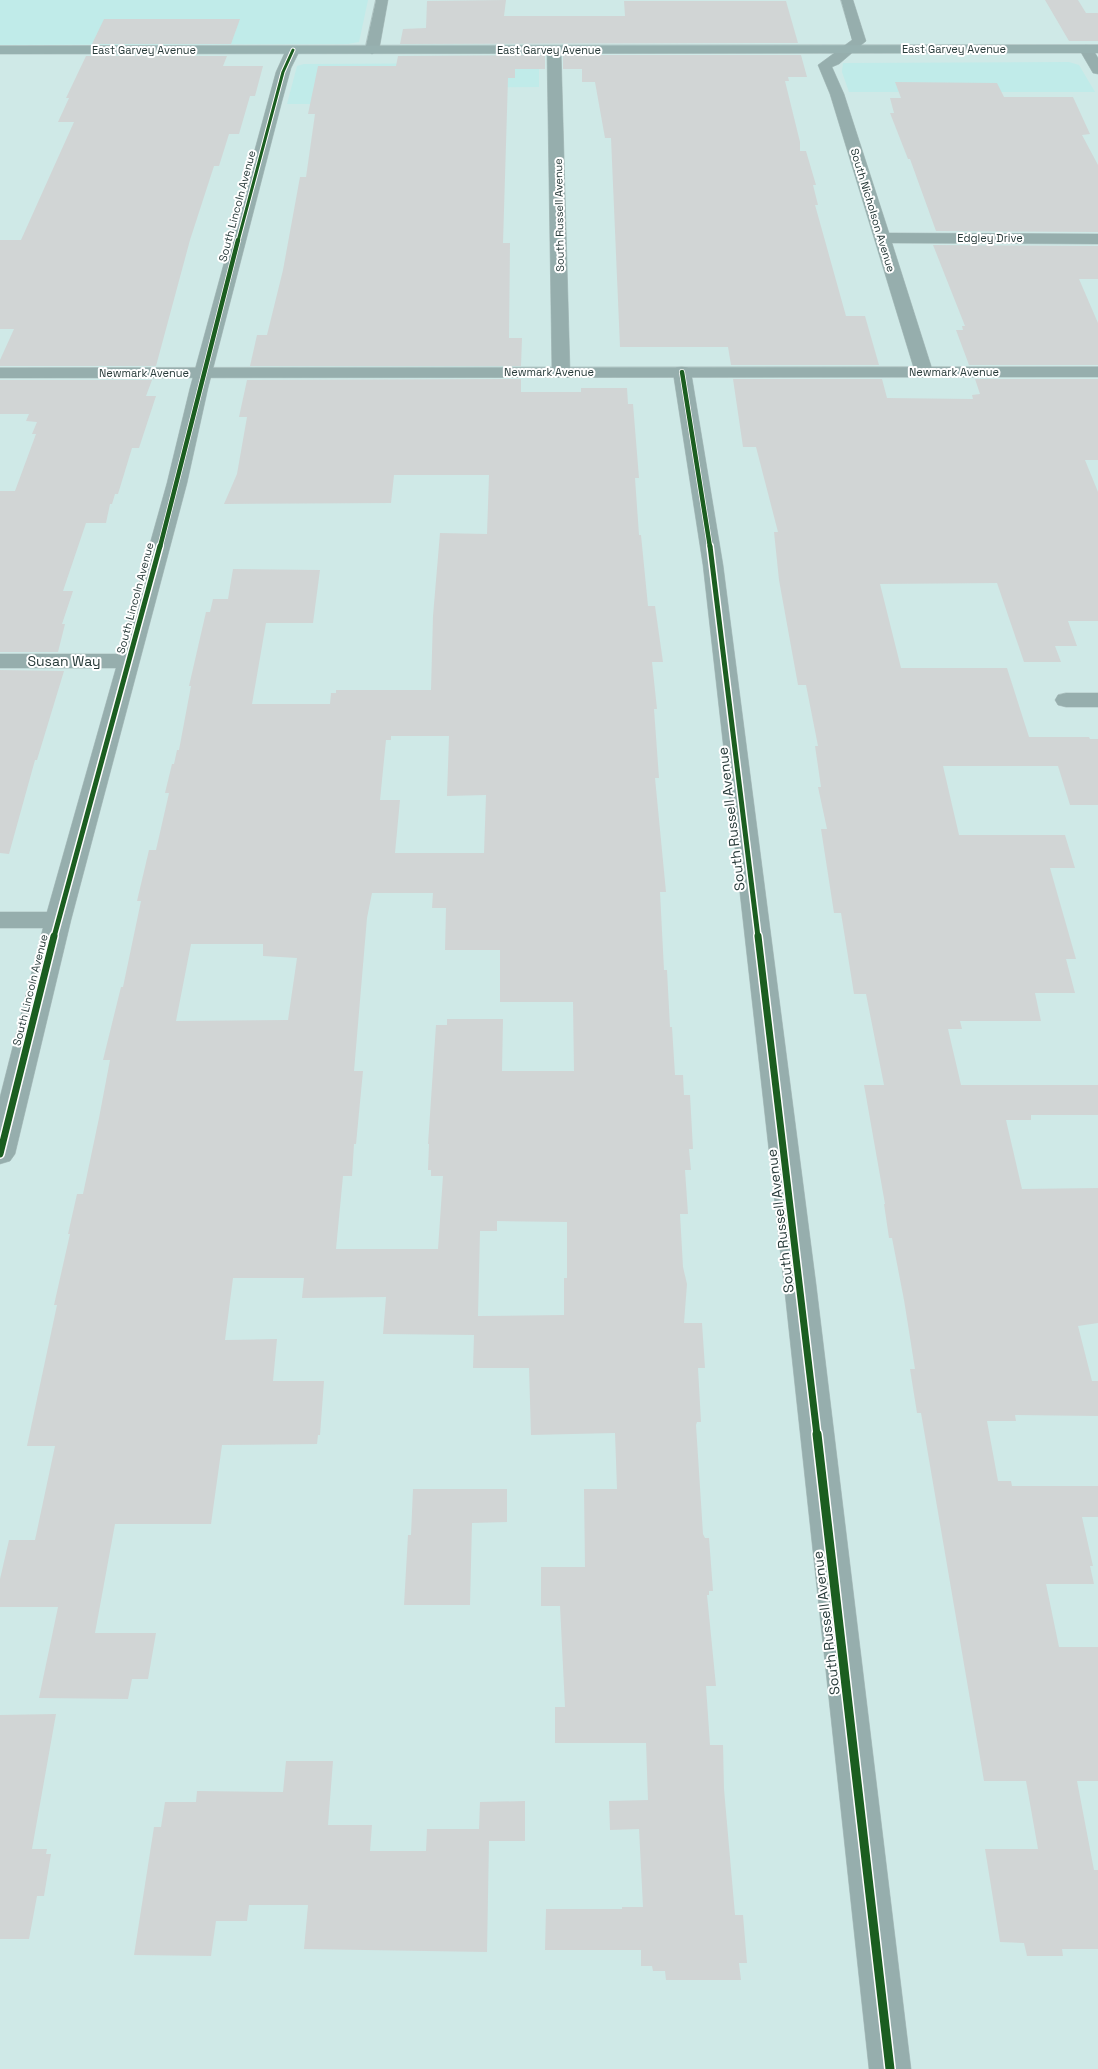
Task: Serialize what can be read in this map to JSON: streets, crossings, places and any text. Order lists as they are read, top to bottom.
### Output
{
  "streets": {
    "main road": ["East Garvey Avenue"],
    "street": [
      "South Lincoln Avenue",
      "South Nicholson Avenue",
      "South Russell Avenue",
      "Edgley Drive",
      "Newmark Avenue",
      "Susan Way"
    ]
  },
  "crossings": [
    ["East Garvey Avenue", "South Lincoln Avenue"],
    ["East Garvey Avenue", "South Nicholson Avenue"],
    ["East Garvey Avenue", "South Russell Avenue"],
    ["South Lincoln Avenue", "Newmark Avenue"],
    ["South Lincoln Avenue", "Susan Way"],
    ["South Nicholson Avenue", "Edgley Drive"],
    ["South Nicholson Avenue", "Newmark Avenue"],
    ["South Russell Avenue", "Newmark Avenue"]
  ]
}
